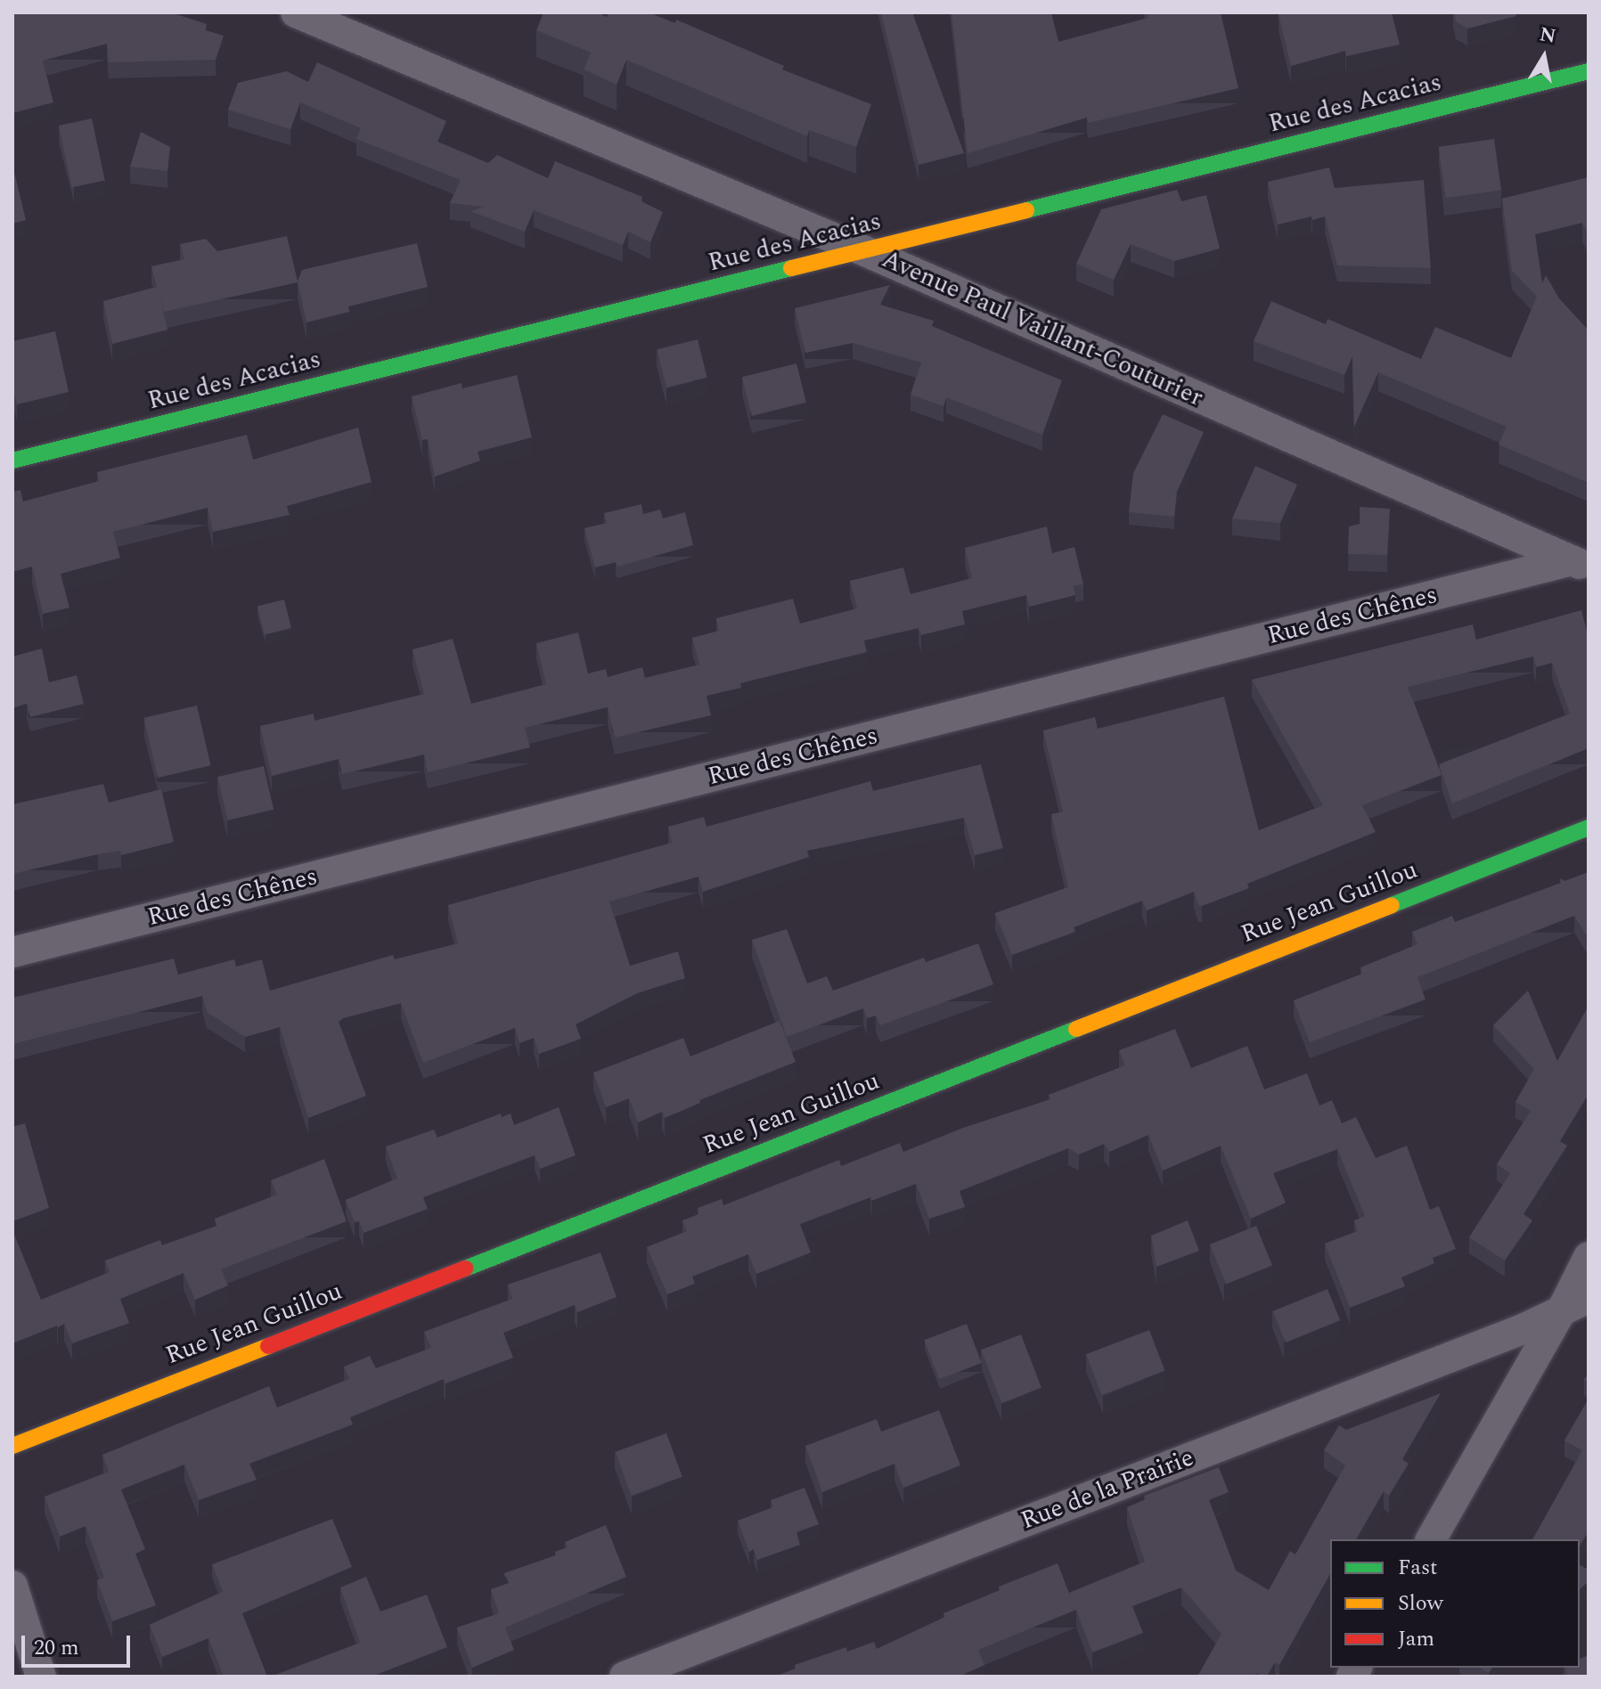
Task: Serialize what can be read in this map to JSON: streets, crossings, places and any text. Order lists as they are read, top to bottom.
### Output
{
  "streets": {
    "street": [
      "Rue des Acacias",
      "Avenue Paul Vaillant-Couturier",
      "Rue des Chênes",
      "Rue Jean Guillou",
      "Rue de la Prairie"
    ]
  },
  "crossings": [
    ["Rue des Acacias", "Avenue Paul Vaillant-Couturier"],
    ["Avenue Paul Vaillant-Couturier", "Rue des Chênes"]
  ],
  "legend": ["Fast", "Slow", "Jam"],
  "scale_bar": "20 m",
  "north": "top"
}
